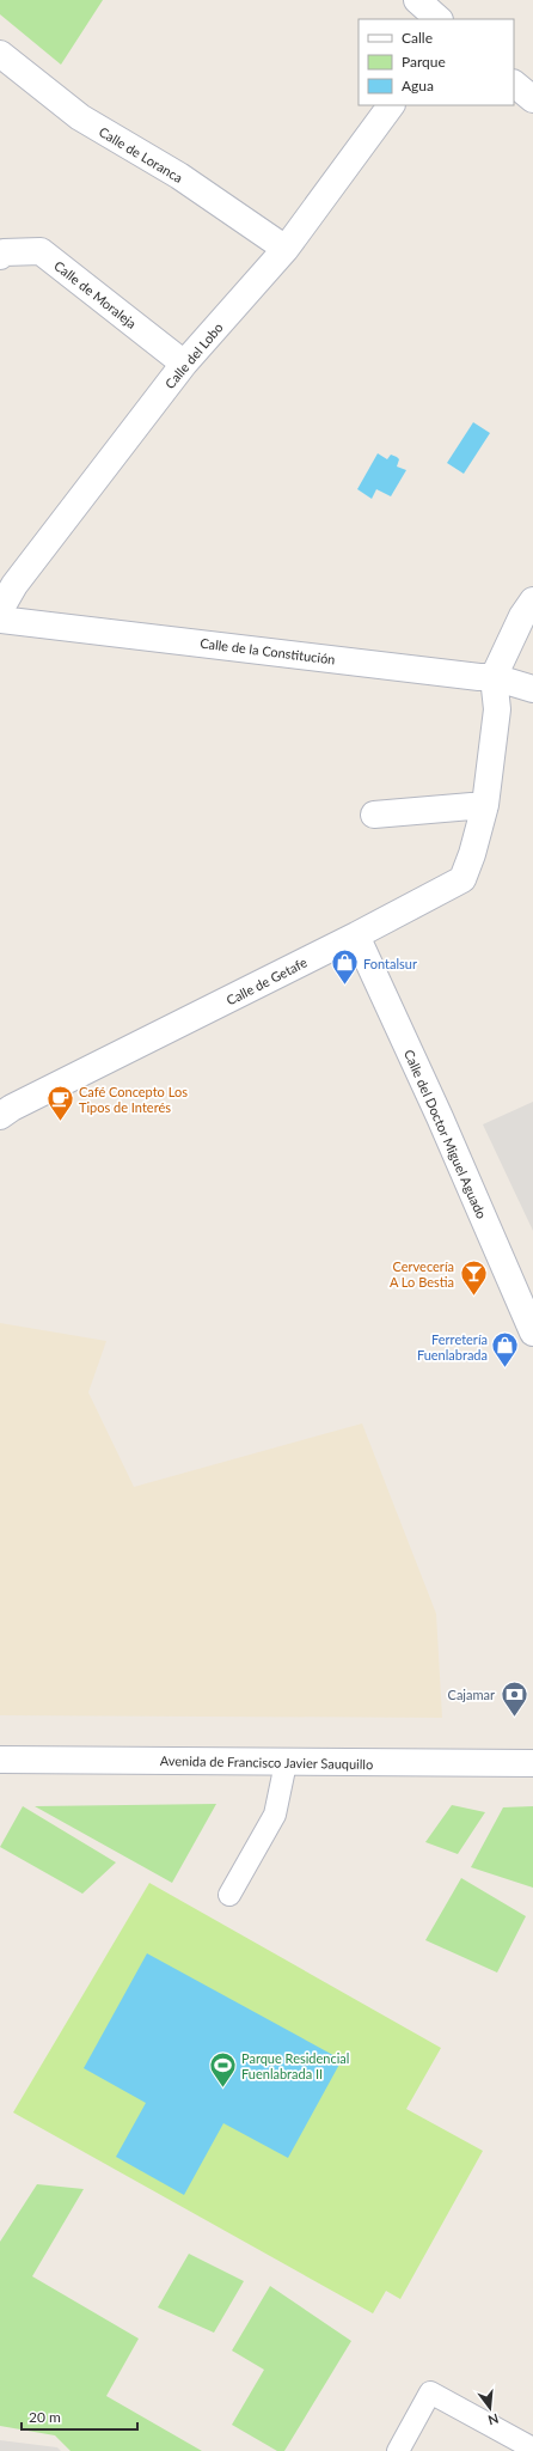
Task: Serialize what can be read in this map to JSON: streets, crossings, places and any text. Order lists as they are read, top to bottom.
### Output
{
  "streets": {
    "street": [
      "Calle de Loranca",
      "Calle de Moraleja",
      "Calle del Lobo",
      "Calle de la Constitución",
      "Calle de Getafe",
      "Calle del Doctor Miguel Aguado",
      "Avenida de Francisco Javier Sauquillo"
    ]
  },
  "crossings": [
    ["Calle de Loranca", "Calle del Lobo"],
    ["Calle de Moraleja", "Calle del Lobo"],
    ["Calle de la Constitución", "Calle de Getafe"],
    ["Calle de Getafe", "Calle del Doctor Miguel Aguado"]
  ],
  "places": {
    "shop": ["Fontalsur", "Ferretería Fuenlabrada"],
    "cafe": ["Café Concepto Los Tipos de Interés"],
    "bar": ["Cervecería A Lo Bestia"],
    "bank": ["Cajamar"],
    "sports": ["Parque Residencial Fuenlabrada II"]
  },
  "legend": ["Calle", "Parque", "Agua"],
  "scale_bar": "20 m",
  "north": "bottom"
}
